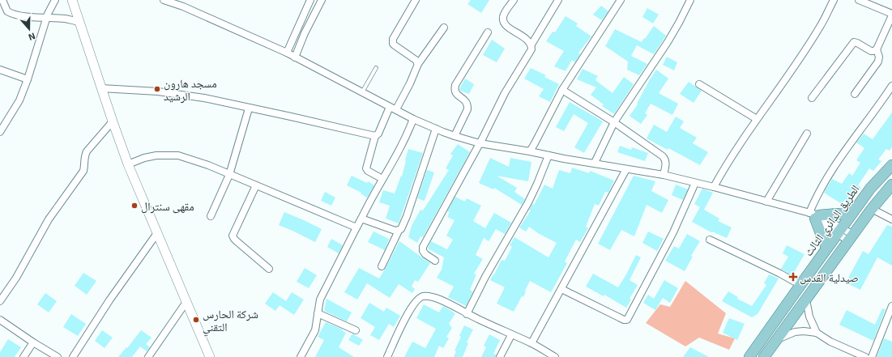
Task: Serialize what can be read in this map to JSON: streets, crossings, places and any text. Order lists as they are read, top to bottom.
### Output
{
  "streets": {
    "main road": ["الطريق الدائري الثالث"]
  },
  "places": {
    "other": ["مسجد هارون الرشيد", "مقهى سنترال", "شركة الحارس التقني"],
    "health": ["صيدلية القدس"]
  },
  "north": "bottom"
}
